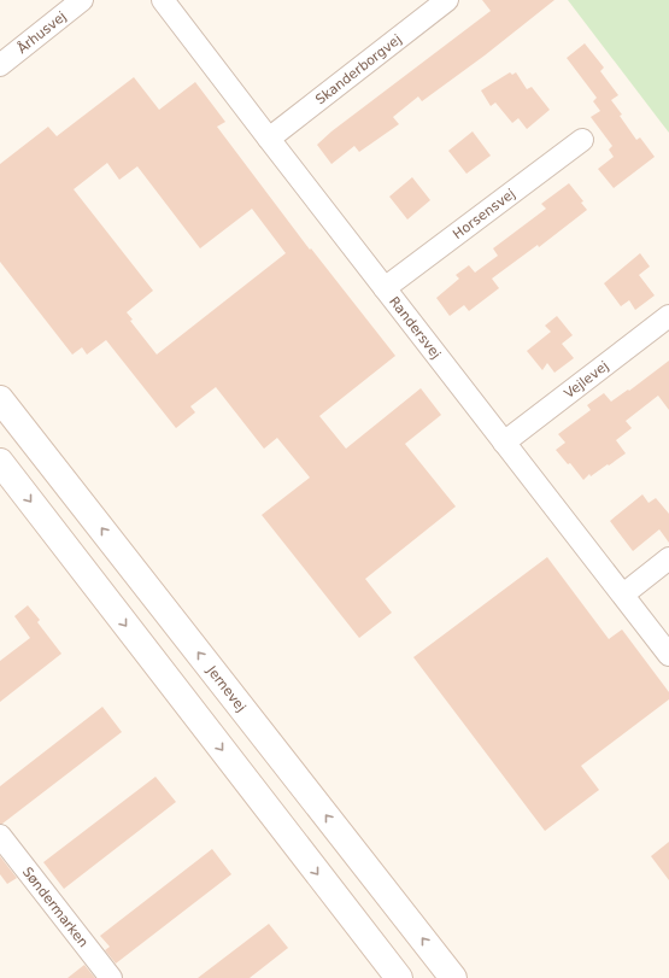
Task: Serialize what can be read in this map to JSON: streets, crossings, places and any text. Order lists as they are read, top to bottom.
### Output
{
  "streets": {
    "main road": ["Jernevej"],
    "street": [
      "Århusvej",
      "Skanderborgvej",
      "Horsensvej",
      "Randersvej",
      "Vejlevej",
      "Søndermarken"
    ]
  },
  "crossings": [
    ["Skanderborgvej", "Randersvej"],
    ["Horsensvej", "Randersvej"],
    ["Randersvej", "Vejlevej"]
  ]
}
